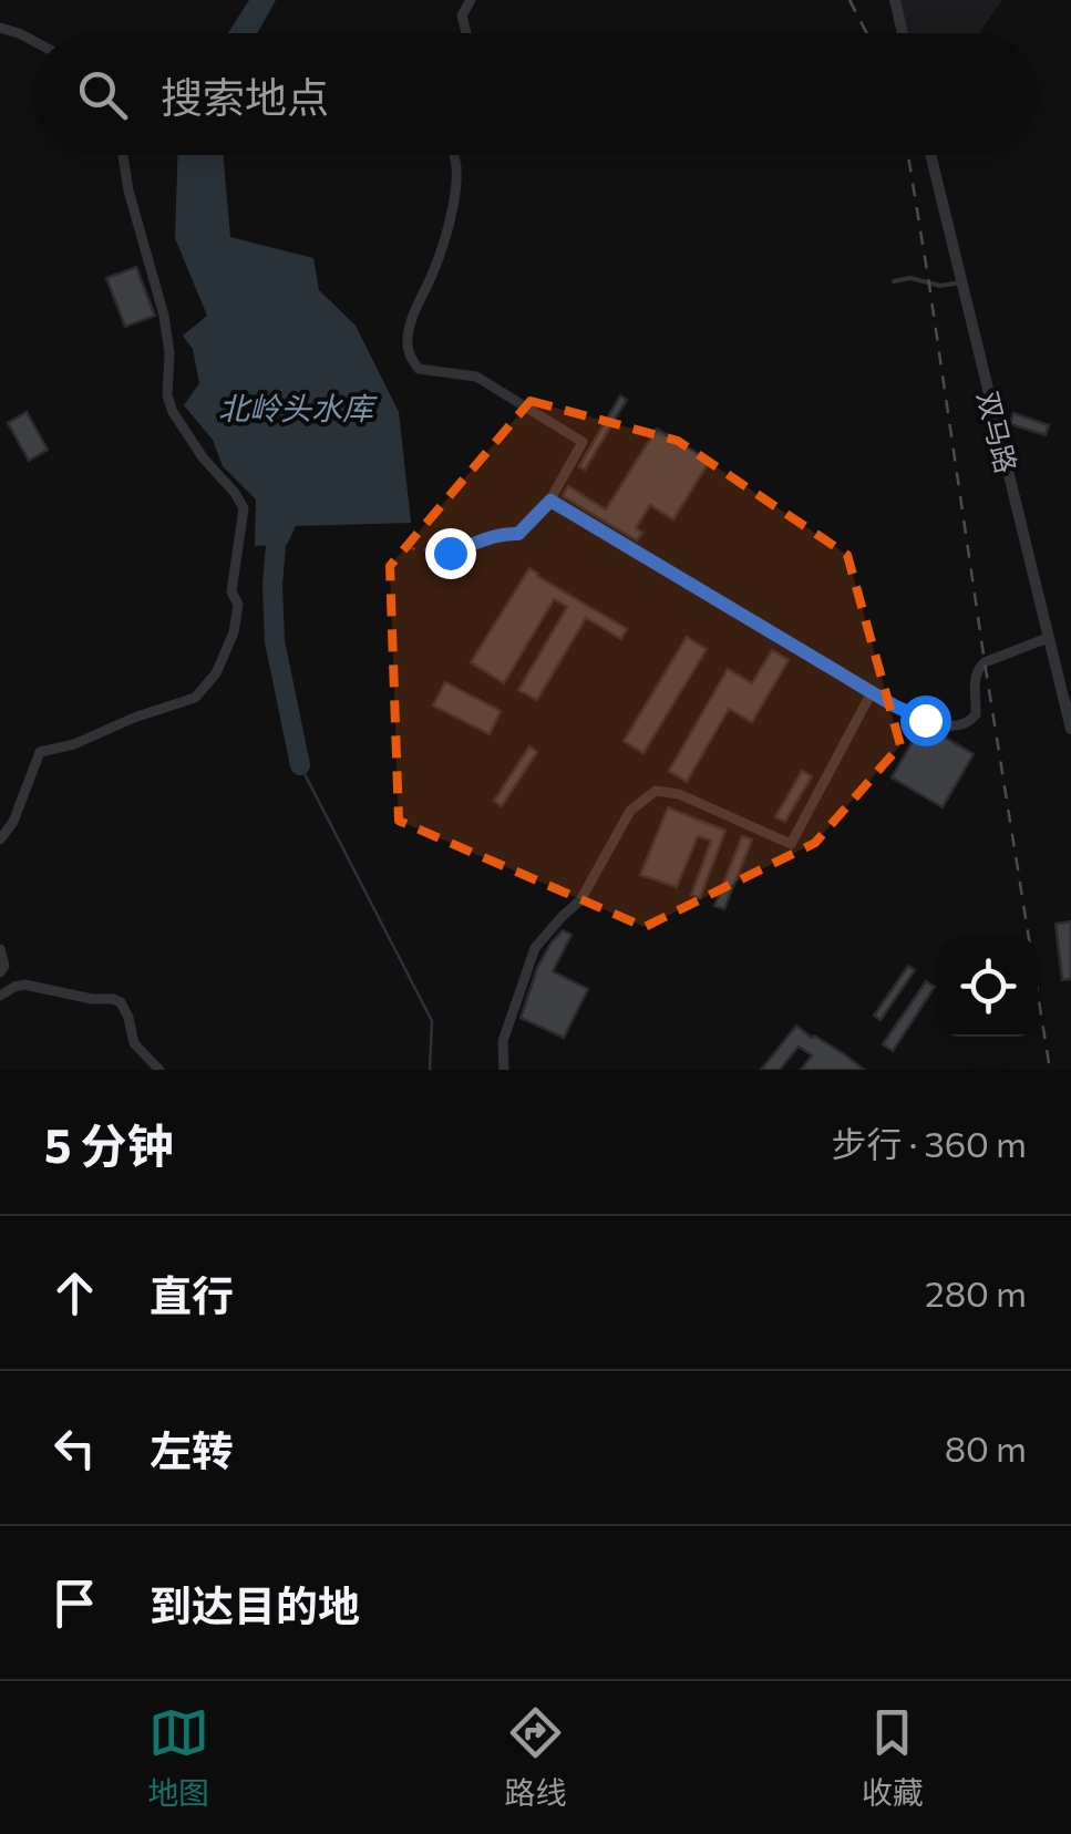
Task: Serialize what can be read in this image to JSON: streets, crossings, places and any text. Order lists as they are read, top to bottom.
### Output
{
  "streets": {
    "street": ["双马路"]
  },
  "water": ["北岭头水库"],
  "page": {
    "search": "搜索地点",
    "heading": ["5 分钟", "步行 · 360 m"],
    "list": [
      ["直行", "280 m"],
      ["左转", "80 m"],
      "到达目的地"
    ],
    "nav": ["地图", "路线", "收藏"]
  }
}
